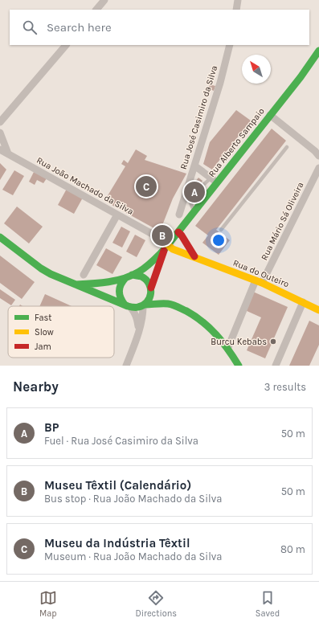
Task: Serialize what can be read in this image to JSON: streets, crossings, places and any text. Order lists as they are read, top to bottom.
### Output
{
  "streets": {
    "main road": ["Rua Alberto Sampaio", "Rua do Outeiro"],
    "street": ["Rua José Casimiro da Silva", "Rua João Machado da Silva", "Rua Mário Sá Oliveira"]
  },
  "crossings": [
    ["Rua Alberto Sampaio", "Rua do Outeiro"],
    ["Rua Mário Sá Oliveira", "Rua do Outeiro"]
  ],
  "places": ["Burcu Kebabs"],
  "legend": ["Fast", "Slow", "Jam"],
  "north": "top left",
  "page": {
    "search": "Search here",
    "pins": ["C", "A", "B"],
    "heading": ["Nearby", "3 results"],
    "list": [
      {
        "mark": "A",
        "name": "BP",
        "note": "Fuel · Rua José Casimiro da Silva",
        "value": "50 m"
      },
      {
        "mark": "B",
        "name": "Museu Têxtil (Calendário)",
        "note": "Bus stop · Rua João Machado da Silva",
        "value": "50 m"
      },
      {
        "mark": "C",
        "name": "Museu da Indústria Têxtil",
        "note": "Museum · Rua João Machado da Silva",
        "value": "80 m"
      }
    ],
    "nav": ["Map", "Directions", "Saved"]
  }
}
